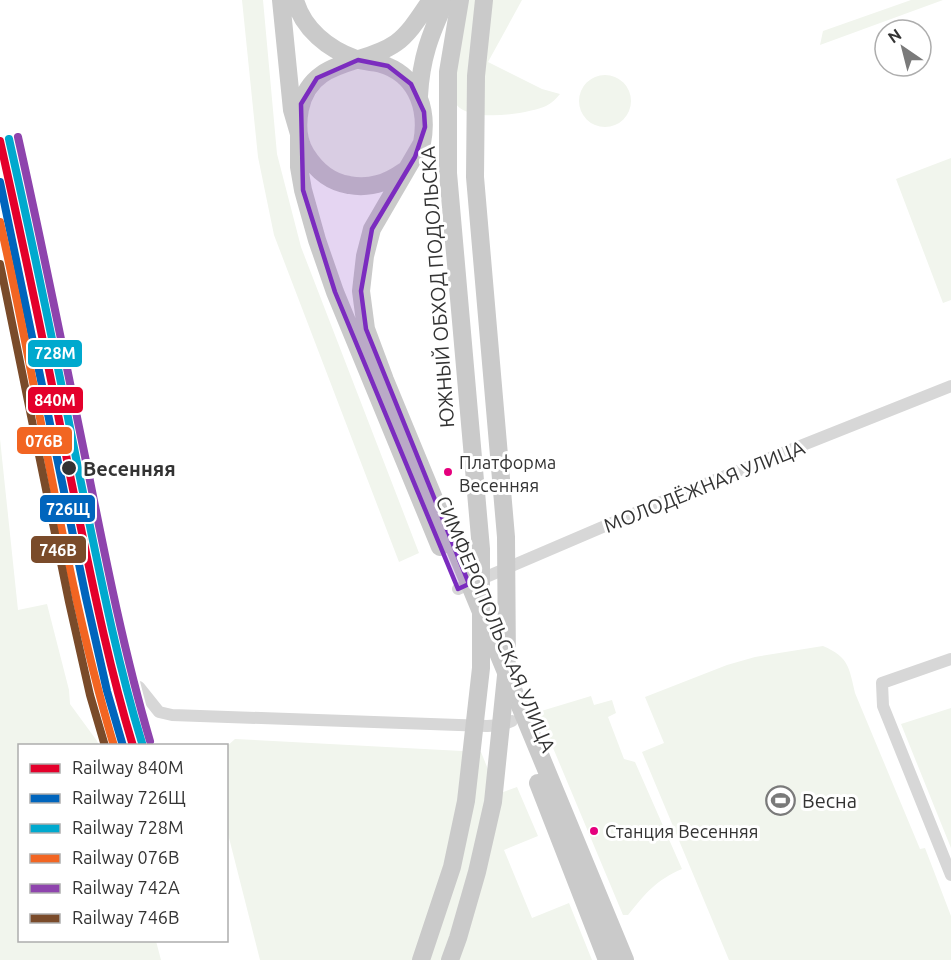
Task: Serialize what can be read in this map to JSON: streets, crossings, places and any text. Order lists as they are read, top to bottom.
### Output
{
  "streets": {
    "main road": ["ЮЖНЫЙ ОБХОД ПОДОЛЬСКА", "СИМФЕРОПОЛЬСКАЯ УЛИЦА"],
    "street": ["МОЛОДЁЖНАЯ УЛИЦА"]
  },
  "crossings": [
    ["МОЛОДЁЖНАЯ УЛИЦА", "СИМФЕРОПОЛЬСКАЯ УЛИЦА"]
  ],
  "places": {
    "other": ["Весенняя", "Платформа Весенняя", "Станция Весенняя"],
    "sports": ["Весна"]
  },
  "lines": [
    "rail line 742А",
    "rail line 728М",
    "rail line 840М",
    "rail line 726Щ",
    "rail line 076В",
    "rail line 746В"
  ],
  "legend": [
    "Railway 840М",
    "Railway 726Щ",
    "Railway 728М",
    "Railway 076В",
    "Railway 742А",
    "Railway 746В"
  ],
  "north": "top left"
}
